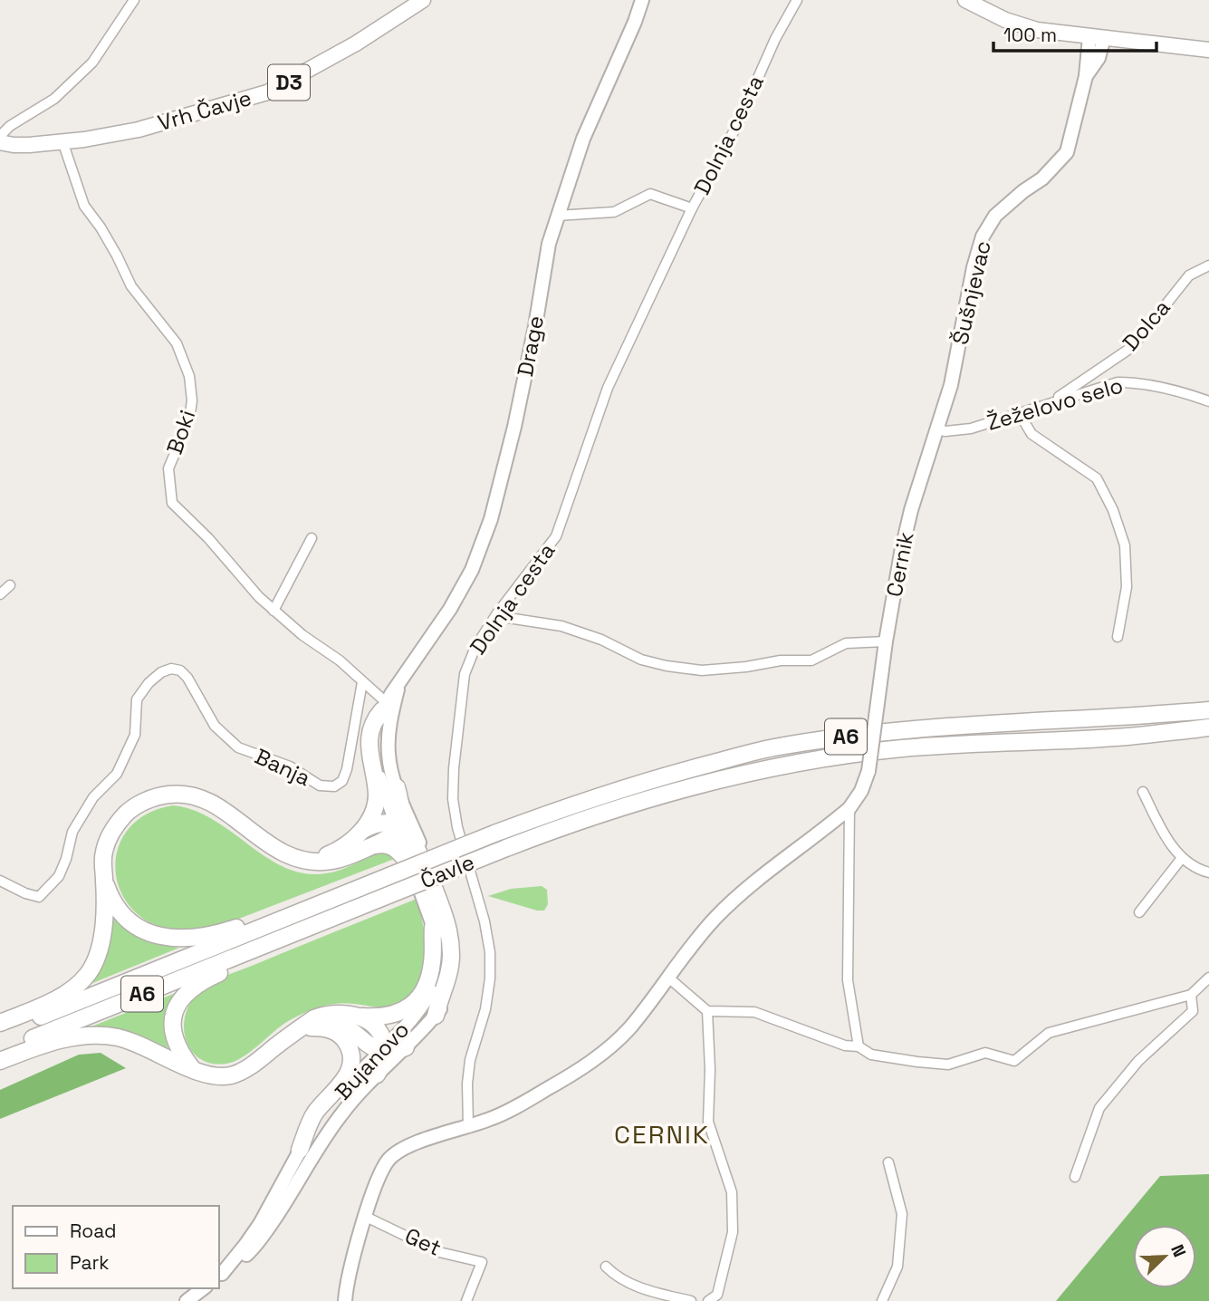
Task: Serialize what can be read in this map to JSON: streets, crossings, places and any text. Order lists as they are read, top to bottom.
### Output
{
  "streets": {
    "highway": ["A6", "Čavle"],
    "main road": [
      "D3",
      "Vrh Čavje",
      "Šušnjevac",
      "Drage",
      "Cernik",
      "Bujanovo"
    ],
    "street": [
      "Dolnja cesta",
      "Dolca",
      "Žeželovo selo",
      "Boki",
      "Banja",
      "Get"
    ]
  },
  "crossings": [
    ["Vrh Čavje", "Boki"],
    ["Šušnjevac", "Žeželovo selo"],
    ["Šušnjevac", "Cernik"],
    ["Dolca", "Žeželovo selo"],
    ["Drage", "Boki"],
    ["Drage", "Bujanovo"],
    ["Žeželovo selo", "Cernik"],
    ["Boki", "Banja"],
    ["A6", "Čavle"]
  ],
  "districts": ["CERNIK"],
  "legend": ["Road", "Park"],
  "scale_bar": "100 m",
  "north": "top right"
}
